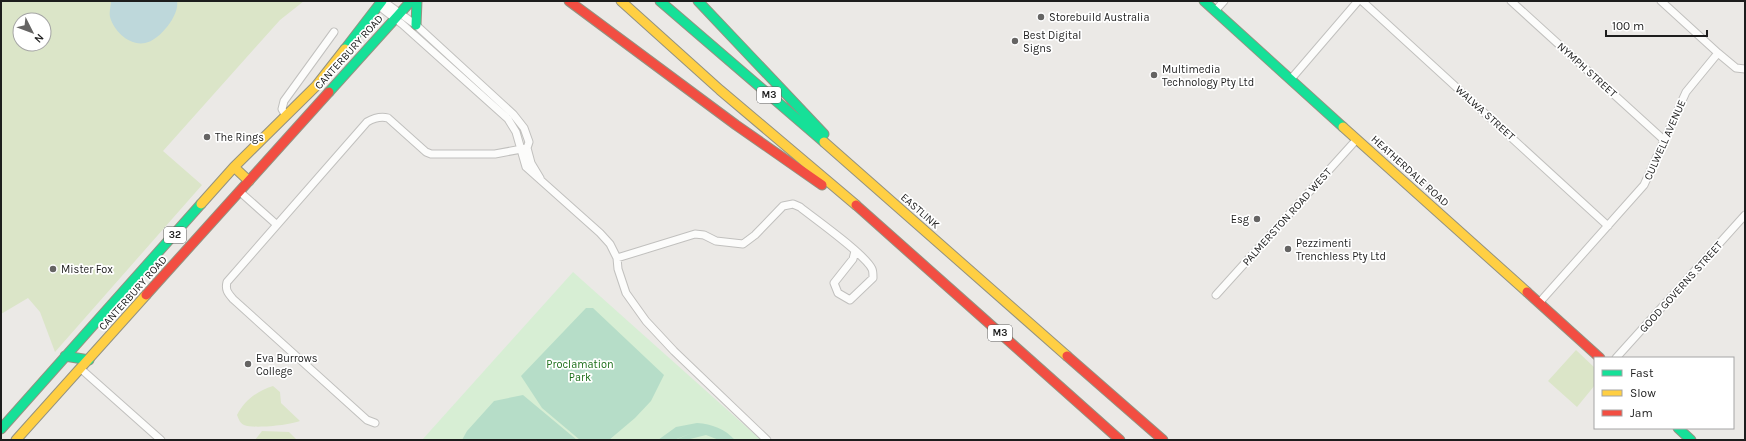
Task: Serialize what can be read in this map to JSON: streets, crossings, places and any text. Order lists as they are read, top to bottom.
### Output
{
  "streets": {
    "main road": [
      "CANTERBURY ROAD",
      "M3",
      "HEATHERDALE ROAD",
      "EASTLINK",
      "32"
    ],
    "street": [
      "NYMPH STREET",
      "WALWA STREET",
      "CULWELL AVENUE",
      "PALMERSTON ROAD WEST",
      "GOOD GOVERNS STREET"
    ]
  },
  "crossings": [
    ["NYMPH STREET", "CULWELL AVENUE"],
    ["WALWA STREET", "CULWELL AVENUE"],
    ["CULWELL AVENUE", "HEATHERDALE ROAD"],
    ["HEATHERDALE ROAD", "PALMERSTON ROAD WEST"]
  ],
  "parks": ["Proclamation Park"],
  "places": [
    "Storebuild Australia",
    "Best Digital Signs",
    "Multimedia Technology Pty Ltd",
    "The Rings",
    "Esg",
    "Pezzimenti Trenchless Pty Ltd",
    "Mister Fox",
    "Eva Burrows College"
  ],
  "legend": ["Fast", "Slow", "Jam"],
  "scale_bar": "100 m",
  "north": "bottom right"
}
